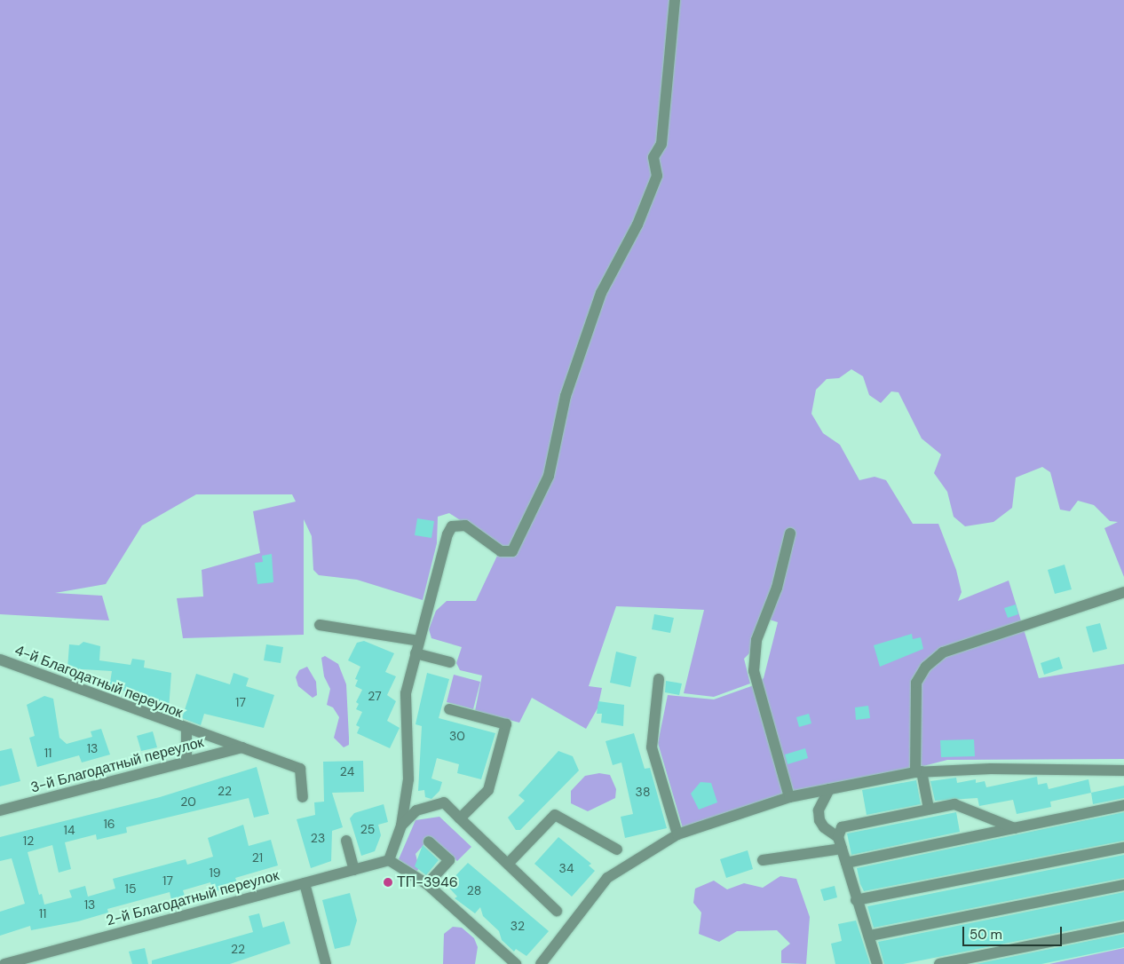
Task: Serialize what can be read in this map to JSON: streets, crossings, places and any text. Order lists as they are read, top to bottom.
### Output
{
  "streets": {
    "street": ["4-й Благодатный переулок", "3-й Благодатный переулок", "2-й Благодатный переулок"]
  },
  "crossings": [
    ["4-й Благодатный переулок", "3-й Благодатный переулок"]
  ],
  "places": ["ТП-3946"],
  "house_numbers": [
    "27",
    "17",
    "30",
    "13",
    "11",
    "24",
    "22",
    "38",
    "20",
    "16",
    "25",
    "14",
    "23",
    "12",
    "21",
    "34",
    "19",
    "17",
    "15",
    "28",
    "13",
    "11",
    "32",
    "22"
  ],
  "scale_bar": "50 m"
}
